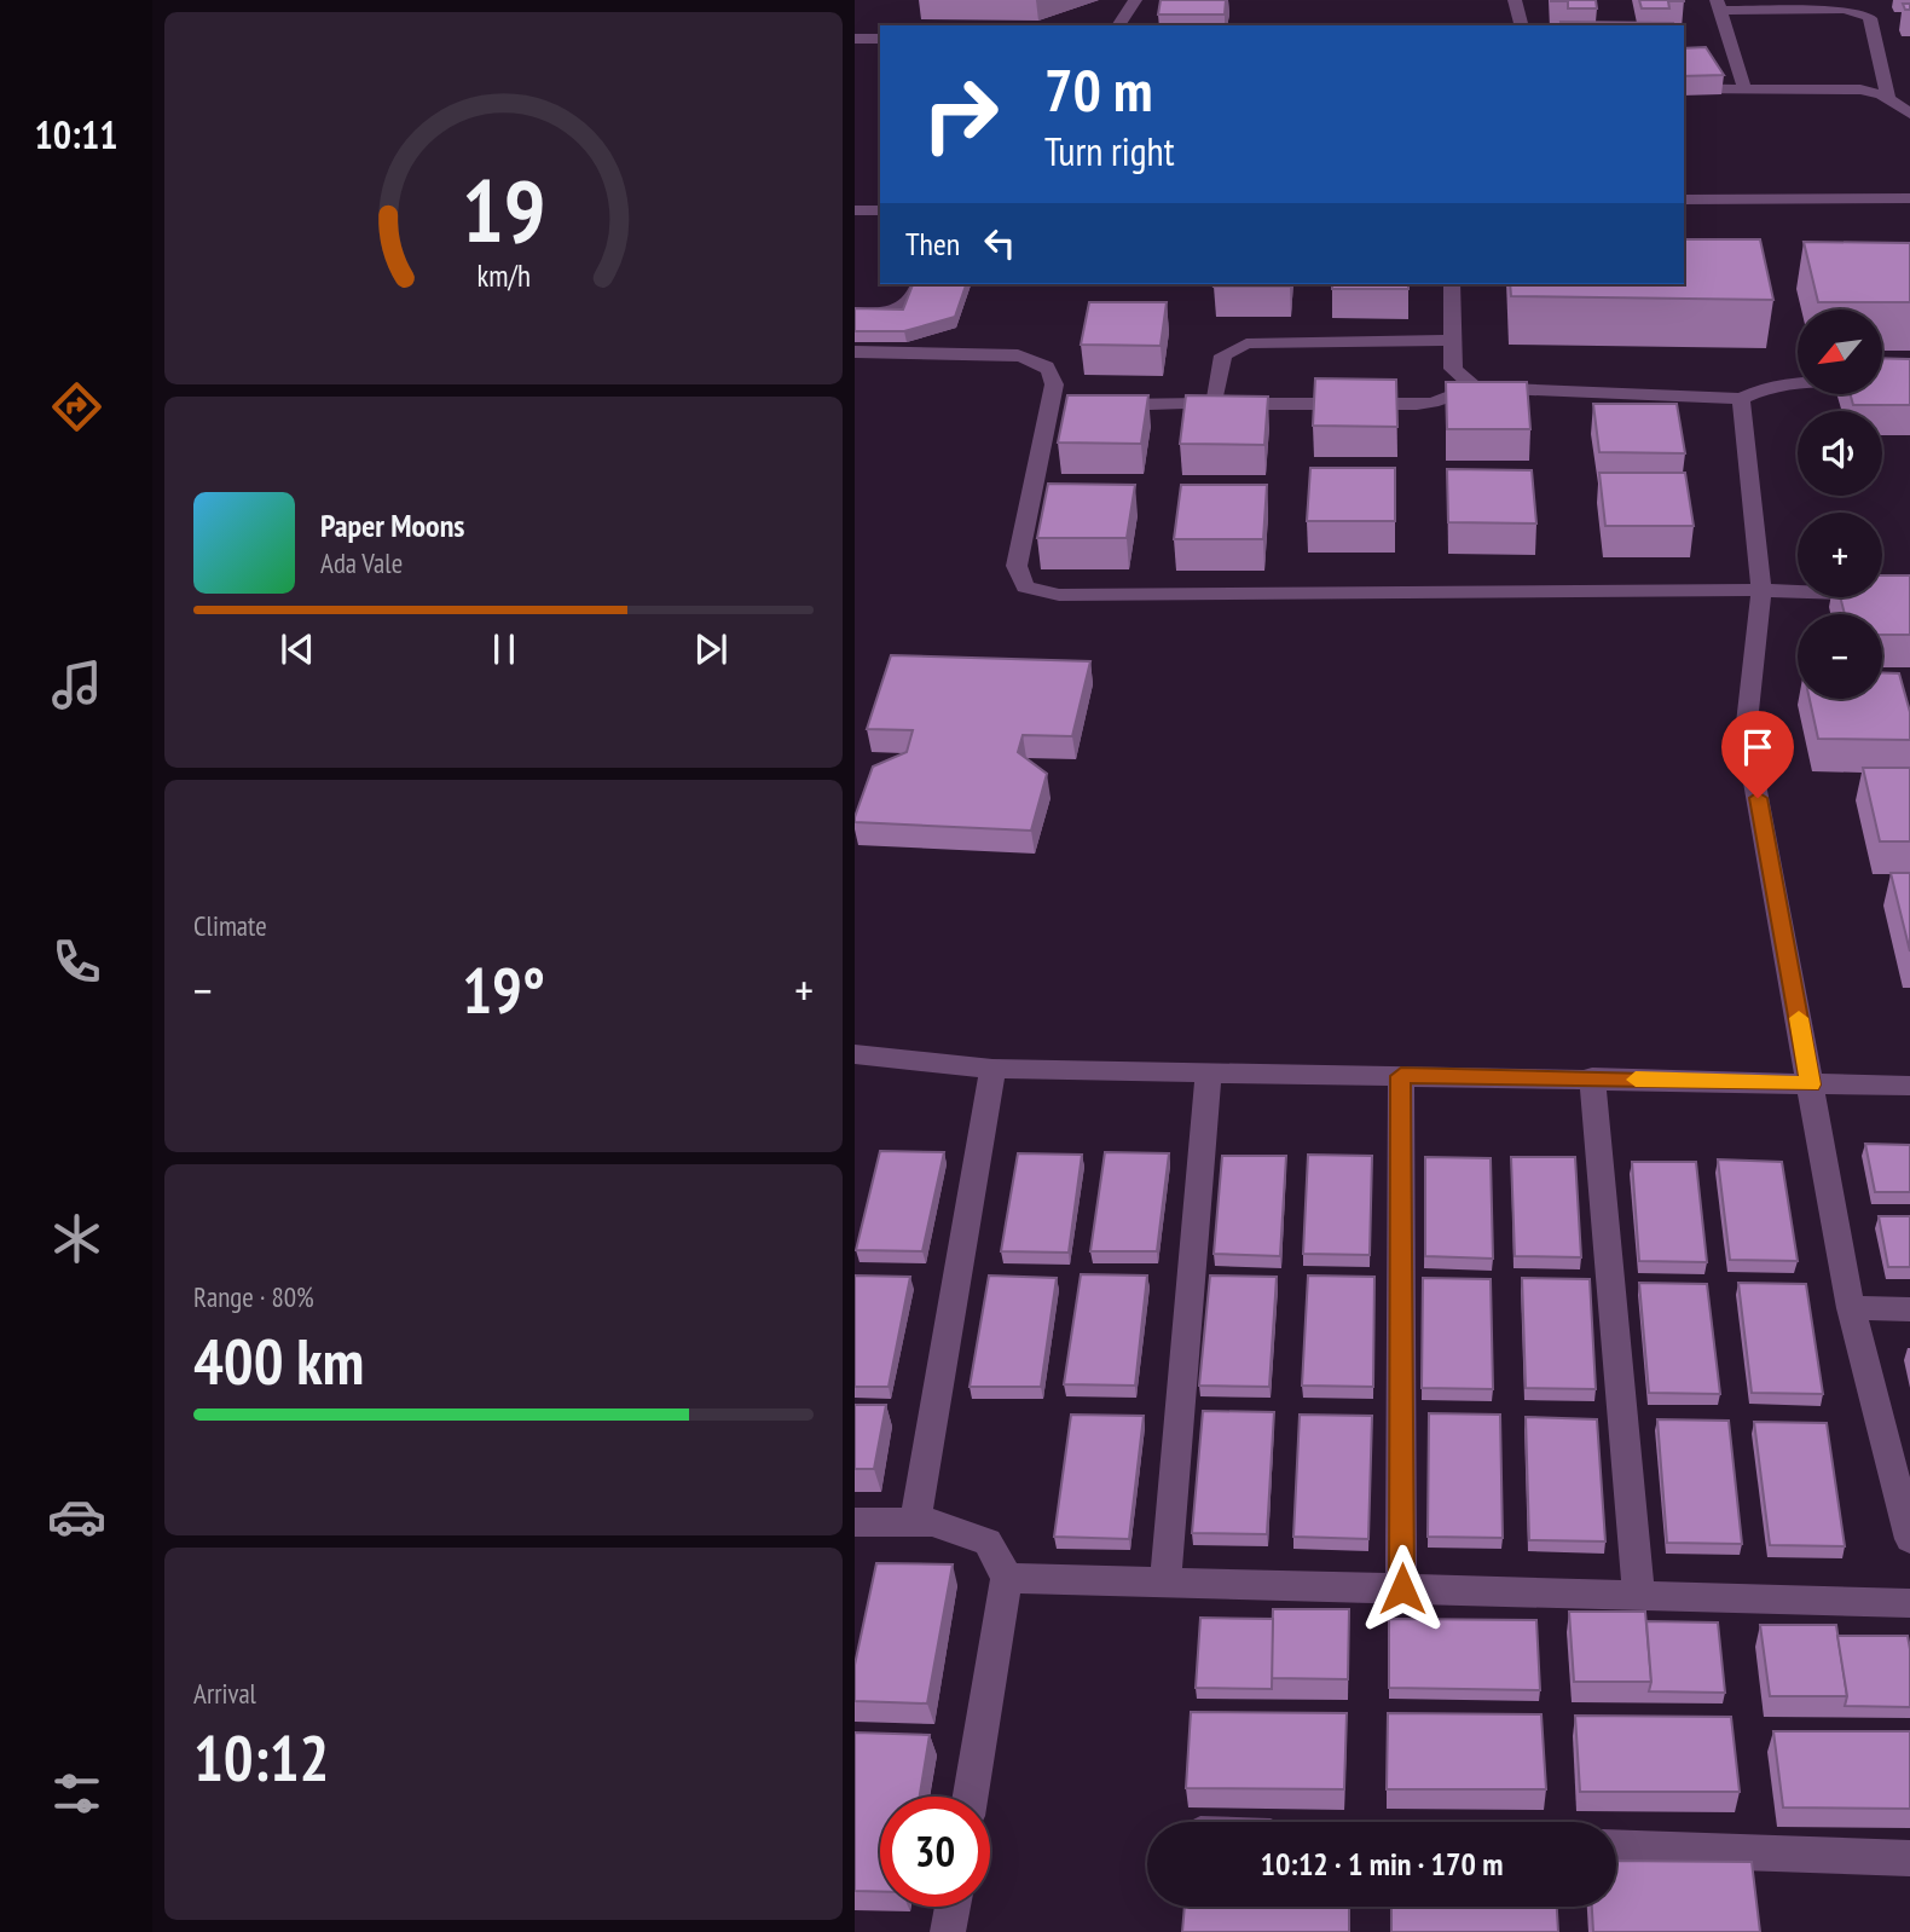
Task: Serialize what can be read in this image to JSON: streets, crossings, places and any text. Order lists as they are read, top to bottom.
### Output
{
  "north": "bottom left",
  "page": {
    "tabs": "10:11",
    "turn": ["70 m", "Turn right"],
    "then": "Then",
    "map_buttons": ["+", "−"],
    "song": ["Paper Moons", "Ada Vale"],
    "tile": [
      "Climate",
      ["Range · 80%", "400 km"],
      ["Arrival", "10:12"]
    ],
    "heat": ["−", "19°", "+"],
    "limit": "30",
    "trip": "10:12 · 1 min · 170 m",
    "gauge": ["19", "km/h"]
  }
}
